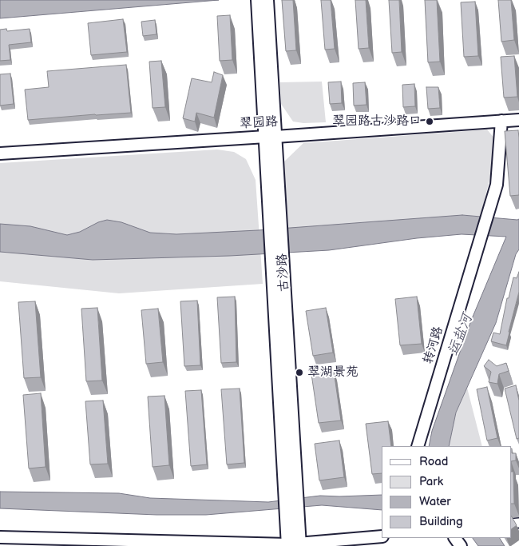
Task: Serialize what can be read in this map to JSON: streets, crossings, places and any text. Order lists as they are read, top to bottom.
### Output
{
  "streets": {
    "main road": ["古沙路"],
    "street": ["翠园路", "转河路"]
  },
  "crossings": [
    ["翠园路", "古沙路"],
    ["翠园路", "转河路"]
  ],
  "water": ["运盐河"],
  "places": ["翠园路古沙路口", "翠湖景苑"],
  "legend": [
    "Road",
    "Park",
    "Water",
    "Building"
  ]
}
